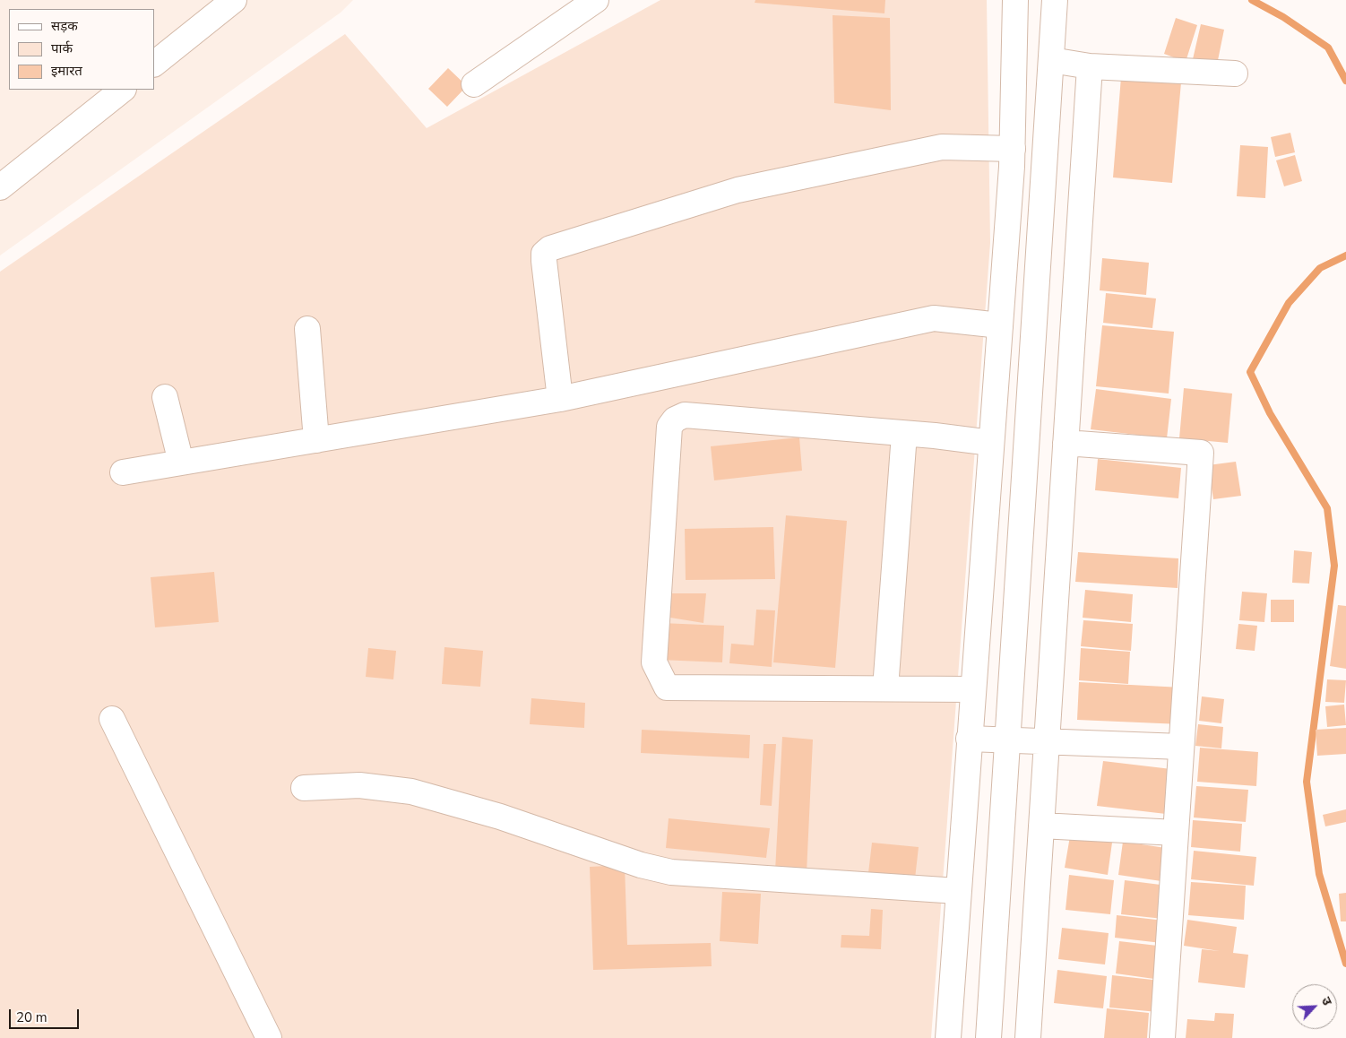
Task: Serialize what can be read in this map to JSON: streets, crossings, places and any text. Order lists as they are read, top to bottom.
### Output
{
  "legend": ["सड़क", "पार्क", "इमारत"],
  "scale_bar": "20 m",
  "north": "top right"
}
